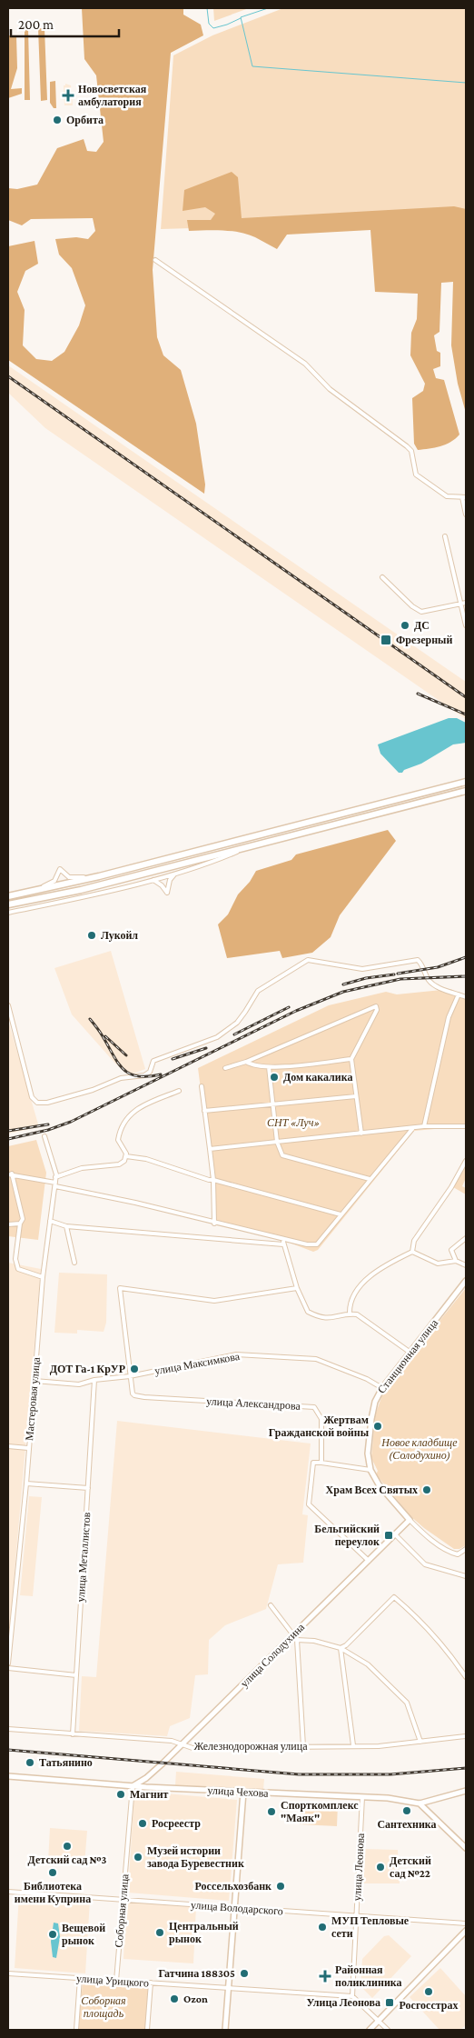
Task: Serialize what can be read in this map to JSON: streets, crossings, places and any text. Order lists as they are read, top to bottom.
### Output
{
  "streets": {
    "street": [
      "Станционная улица",
      "улица Максимкова",
      "Мастеровая улица",
      "улица Александрова",
      "улица Металлистов",
      "улица Солодухина",
      "Железнодорожная улица",
      "улица Чехова",
      "улица Леонова",
      "улица Володарского",
      "Соборная улица",
      "улица Урицкого"
    ]
  },
  "crossings": [
    ["Станционная улица", "улица Максимкова"],
    ["Станционная улица", "улица Солодухина"],
    ["улица Максимкова", "Мастеровая улица"],
    ["улица Максимкова", "улица Александрова"],
    ["улица Максимкова", "улица Металлистов"],
    ["улица Металлистов", "Железнодорожная улица"],
    ["улица Солодухина", "Железнодорожная улица"],
    ["улица Солодухина", "улица Чехова"],
    ["улица Солодухина", "Соборная улица"],
    ["улица Чехова", "улица Леонова"],
    ["улица Чехова", "Соборная улица"],
    ["улица Леонова", "улица Володарского"],
    ["улица Леонова", "улица Урицкого"],
    ["улица Володарского", "Соборная улица"],
    ["Соборная улица", "улица Урицкого"]
  ],
  "parks": ["СНТ «Луч»", "Новое кладбище (Солодухино)", "Соборная площадь"],
  "places": {
    "health": ["Новосветская амбулатория", "Районная поликлиника"],
    "other": [
      "Орбита",
      "ДС",
      "Лукойл",
      "Дом какалика",
      "ДОТ Га-1 КрУР",
      "Жертвам Гражданской войны",
      "Храм Всех Святых",
      "Татьянино",
      "Магнит",
      "Сантехника",
      "Спорткомплекс \"Маяк\"",
      "Росреестр",
      "Детский сад №3",
      "Музей истории завода Буревестник",
      "Детский сад №22",
      "Библиотека имени Куприна",
      "Россельхозбанк",
      "МУП Тепловые сети",
      "Центральный рынок",
      "Вещевой рынок",
      "Гатчина 188305",
      "Росгосстрах",
      "Ozon"
    ],
    "transit": ["Фрезерный", "Бельгийский переулок", "Улица Леонова"]
  },
  "scale_bar": "200 m"
}
